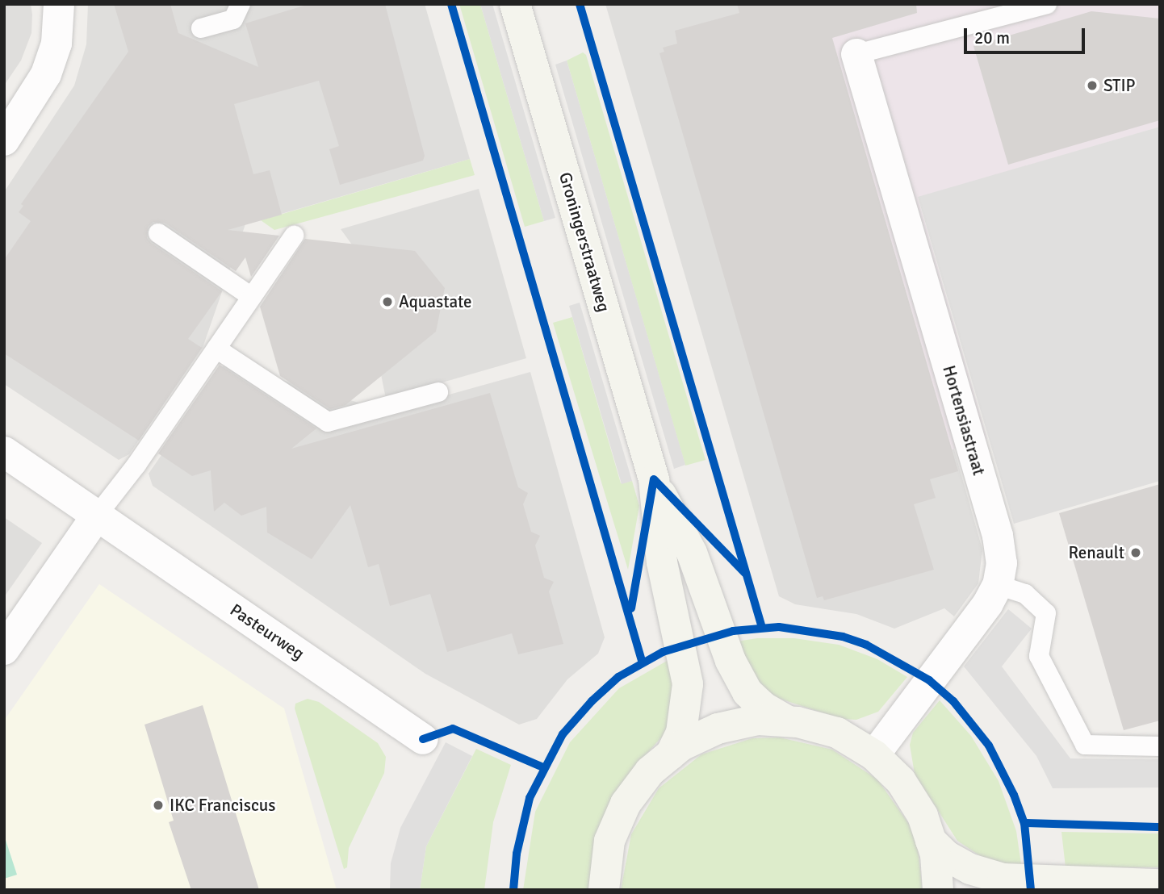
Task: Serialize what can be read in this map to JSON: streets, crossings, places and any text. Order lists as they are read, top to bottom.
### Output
{
  "streets": {
    "main road": ["Groningerstraatweg"],
    "street": ["Hortensiastraat", "Pasteurweg"]
  },
  "places": [
    "STIP",
    "Aquastate",
    "Renault",
    "IKC Franciscus"
  ],
  "scale_bar": "20 m"
}
